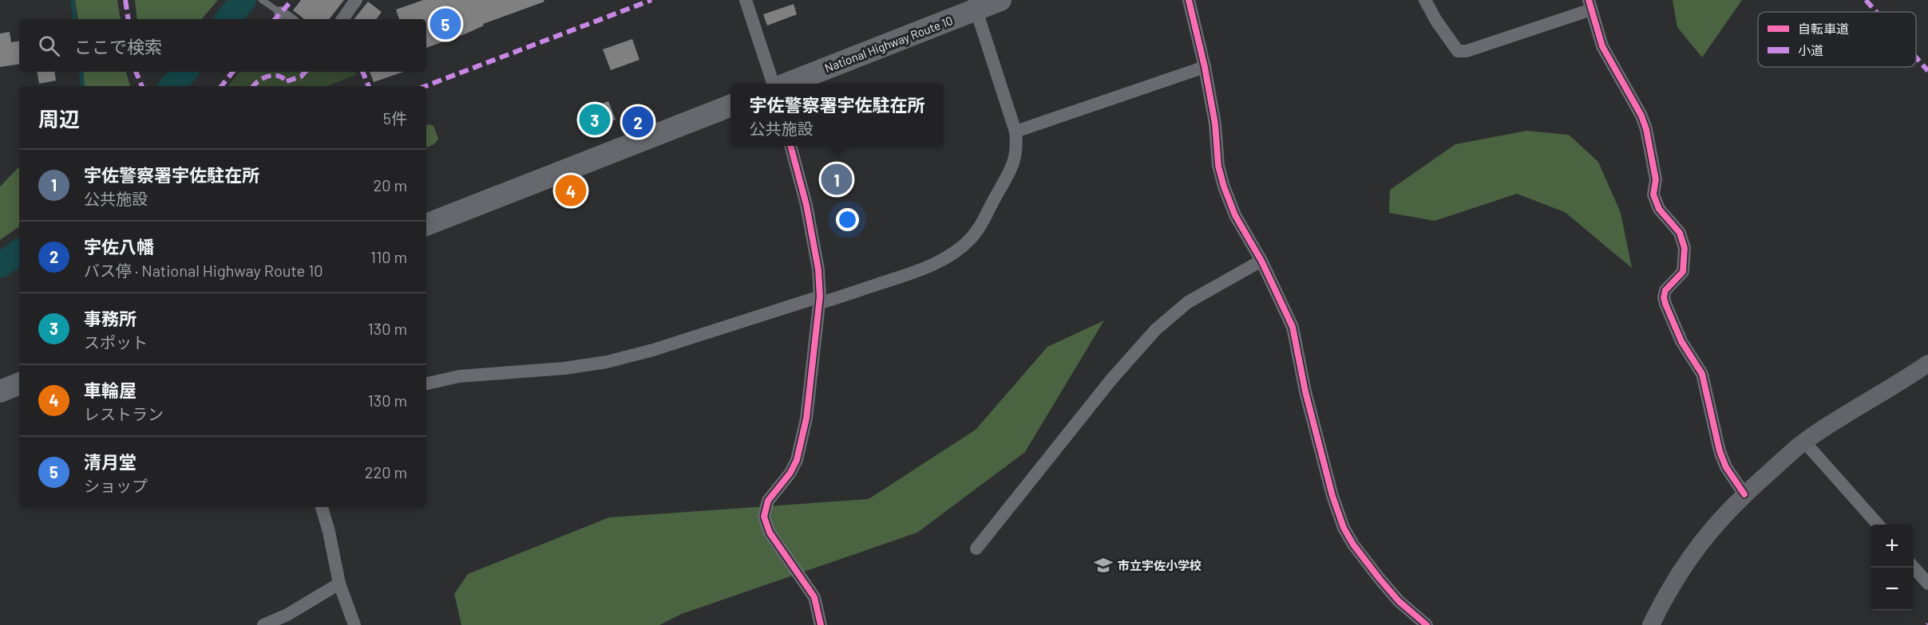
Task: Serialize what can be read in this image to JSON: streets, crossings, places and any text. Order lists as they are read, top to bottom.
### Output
{
  "streets": {
    "highway": ["National Highway Route 10"]
  },
  "places": {
    "school or university": ["市立宇佐小学校"]
  },
  "legend": ["自転車道", "小道"],
  "page": {
    "pins": [
      "5",
      "3",
      "2",
      "1",
      "4"
    ],
    "search": "ここで検索",
    "popup": ["宇佐警察署宇佐駐在所", "公共施設"],
    "heading": ["周辺", "5件"],
    "list": [
      {
        "mark": "1",
        "name": "宇佐警察署宇佐駐在所",
        "note": "公共施設",
        "value": "20 m"
      },
      {
        "mark": "2",
        "name": "宇佐八幡",
        "note": "バス停 · National Highway Route 10",
        "value": "110 m"
      },
      {
        "mark": "3",
        "name": "事務所",
        "note": "スポット",
        "value": "130 m"
      },
      {
        "mark": "4",
        "name": "車輪屋",
        "note": "レストラン",
        "value": "130 m"
      },
      {
        "mark": "5",
        "name": "清月堂",
        "note": "ショップ",
        "value": "220 m"
      }
    ],
    "map_buttons": ["+", "−"]
  }
}
